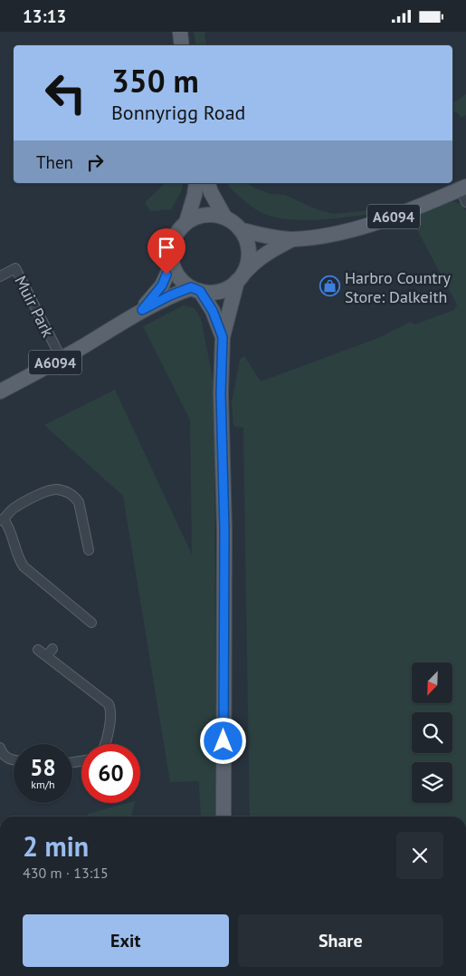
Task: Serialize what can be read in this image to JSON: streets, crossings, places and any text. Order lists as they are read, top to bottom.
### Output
{
  "streets": {
    "main road": ["A6094"],
    "street": ["Muir Park"]
  },
  "crossings": [
    ["A6094", "Muir Park"]
  ],
  "places": {
    "shop": ["Harbro Country Store: Dalkeith"]
  },
  "north": "bottom left",
  "page": {
    "status": "13:13",
    "turn": ["350 m", "Bonnyrigg Road"],
    "then": "Then",
    "speed": "58 km/h",
    "limit": "60",
    "heading": ["2 min", "430 m · 13:15"],
    "buttons": ["Exit", "Share"]
  }
}
